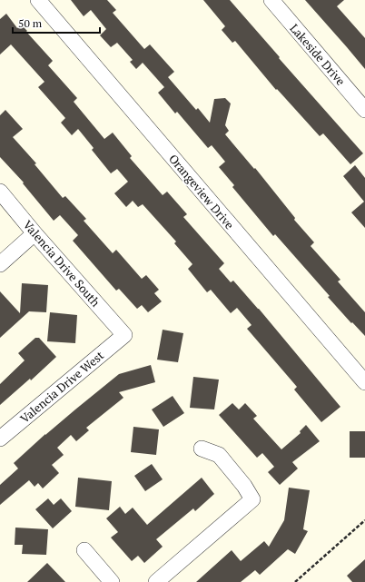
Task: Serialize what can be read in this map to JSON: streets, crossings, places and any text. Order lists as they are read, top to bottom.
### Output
{
  "streets": {
    "street": [
      "Lakeside Drive",
      "Orangeview Drive",
      "Valencia Drive South",
      "Valencia Drive West"
    ]
  },
  "crossings": [
    ["Valencia Drive South", "Valencia Drive West"]
  ],
  "scale_bar": "50 m"
}
